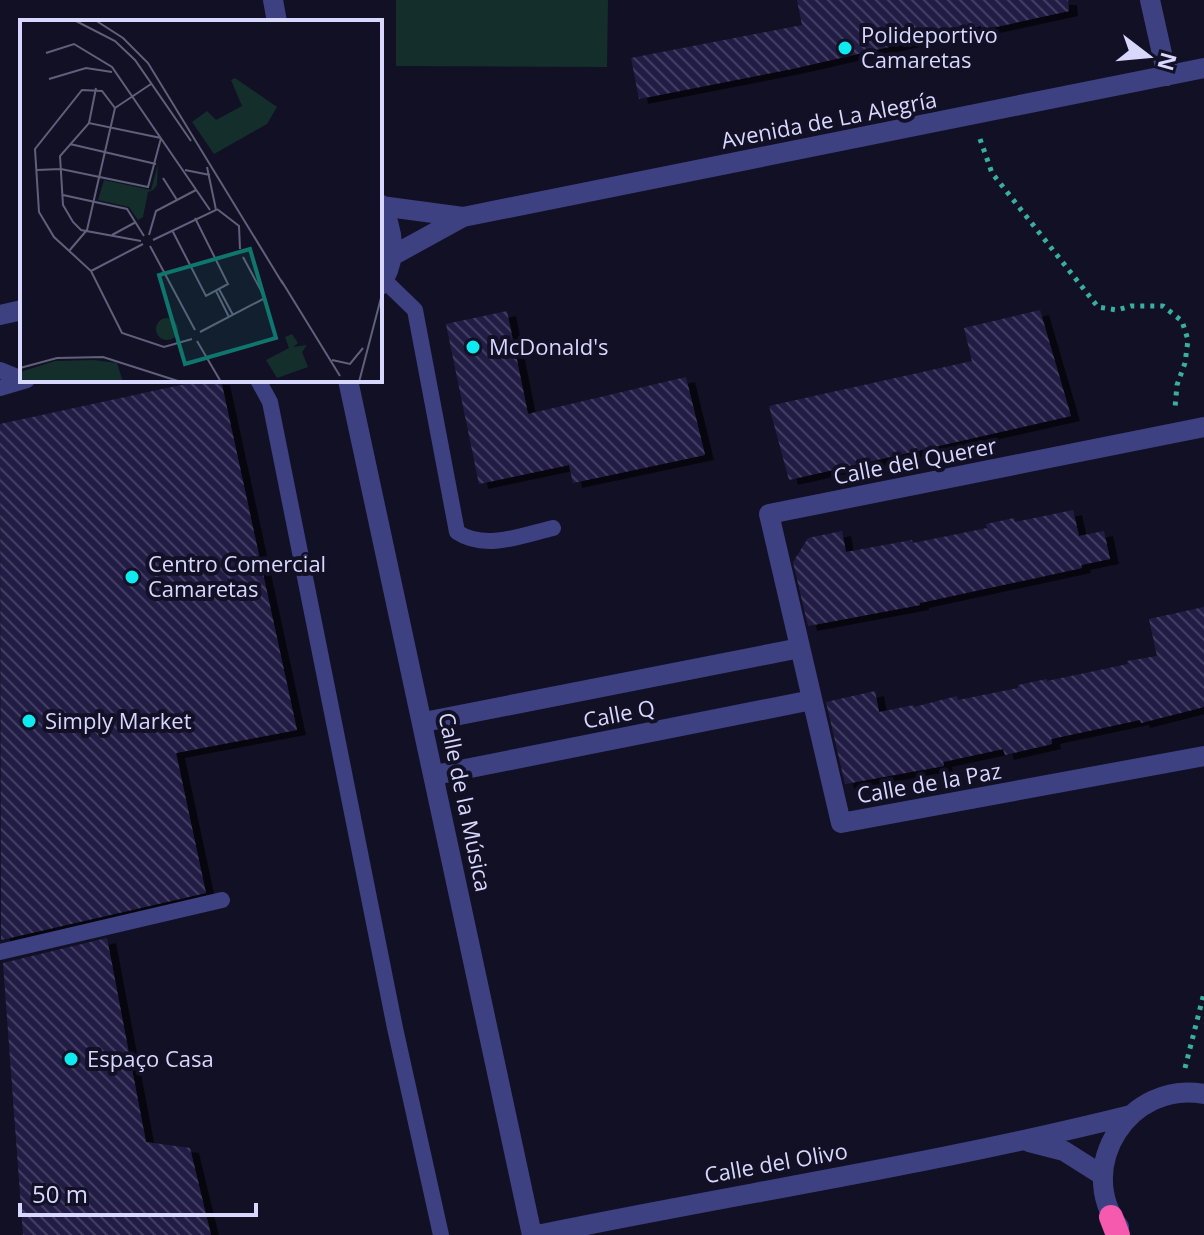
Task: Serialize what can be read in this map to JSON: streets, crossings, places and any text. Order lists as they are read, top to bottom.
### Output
{
  "streets": {
    "street": [
      "Avenida de La Alegría",
      "Calle del Querer",
      "Calle Q",
      "Calle de la Paz",
      "Calle de la Música",
      "Calle del Olivo"
    ]
  },
  "crossings": [
    ["Calle del Querer", "Calle Q"],
    ["Calle del Querer", "Calle de la Paz"],
    ["Calle Q", "Calle de la Paz"],
    ["Calle Q", "Calle de la Música"],
    ["Calle de la Música", "Calle del Olivo"]
  ],
  "places": [
    "Polideportivo Camaretas",
    "McDonald's",
    "Centro Comercial Camaretas",
    "Simply Market",
    "Espaço Casa"
  ],
  "scale_bar": "50 m",
  "north": "right"
}
